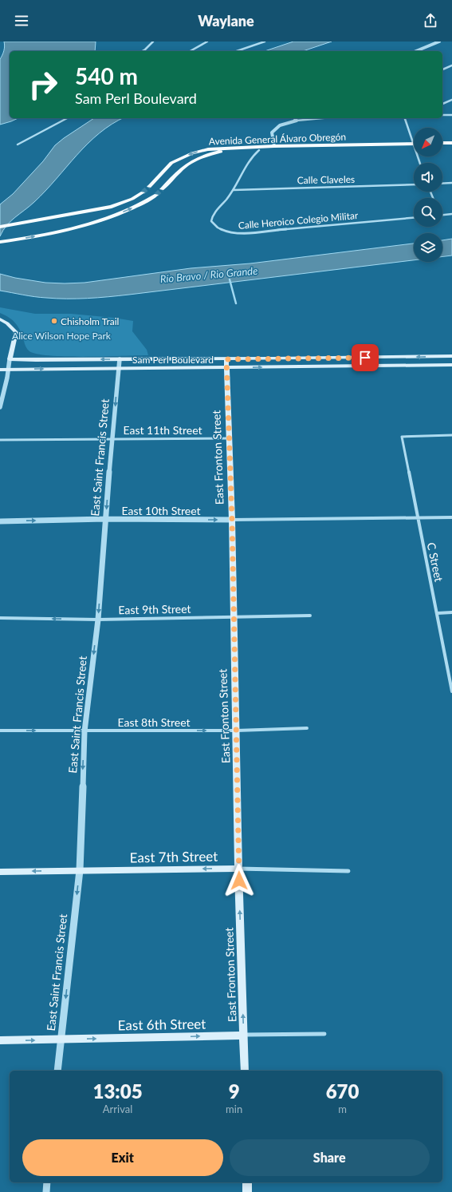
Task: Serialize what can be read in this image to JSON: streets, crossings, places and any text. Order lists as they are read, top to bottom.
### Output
{
  "streets": {
    "main road": [
      "Avenida General Álvaro Obregón",
      "Sam Perl Boulevard",
      "East Fronton Street",
      "East 7th Street",
      "East 6th Street"
    ],
    "street": [
      "Calle Claveles",
      "Calle Heroico Colegio Militar",
      "East 11th Street",
      "East Saint Francis Street",
      "East 10th Street",
      "C Street",
      "East 9th Street",
      "East 8th Street"
    ]
  },
  "crossings": [
    ["Avenida General Álvaro Obregón", "Calle Heroico Colegio Militar"],
    ["Calle Claveles", "Calle Heroico Colegio Militar"],
    ["Sam Perl Boulevard", "East Saint Francis Street"],
    ["Sam Perl Boulevard", "East Fronton Street"],
    ["East 11th Street", "East Saint Francis Street"],
    ["East 11th Street", "East Fronton Street"],
    ["East Saint Francis Street", "East 10th Street"],
    ["East Saint Francis Street", "East 9th Street"],
    ["East Saint Francis Street", "East 8th Street"],
    ["East Saint Francis Street", "East 7th Street"],
    ["East Saint Francis Street", "East 6th Street"],
    ["East Fronton Street", "East 10th Street"],
    ["East Fronton Street", "East 9th Street"],
    ["East Fronton Street", "East 8th Street"],
    ["East Fronton Street", "East 7th Street"],
    ["East Fronton Street", "East 6th Street"],
    ["East 10th Street", "C Street"]
  ],
  "one_way": [
    "East Saint Francis Street",
    "East 10th Street",
    "East 8th Street",
    "East 7th Street",
    "East 6th Street"
  ],
  "water": ["Río Bravo / Rio Grande"],
  "parks": ["Alice Wilson Hope Park"],
  "places": ["Chisholm Trail"],
  "north": "bottom left",
  "page": {
    "header": "Waylane",
    "turn": ["540 m", "Sam Perl Boulevard"],
    "eta": [
      "13:05",
      "Arrival",
      "9",
      "min",
      "670",
      "m"
    ],
    "buttons": ["Exit", "Share"]
  }
}
